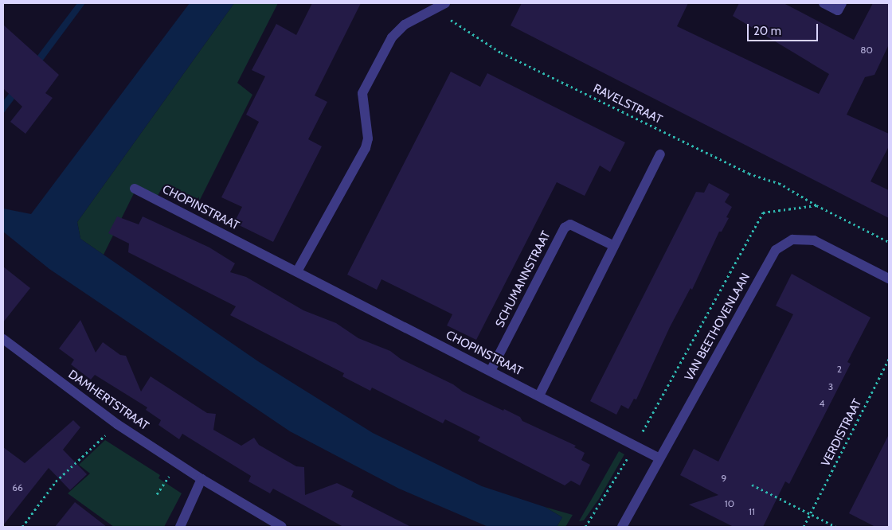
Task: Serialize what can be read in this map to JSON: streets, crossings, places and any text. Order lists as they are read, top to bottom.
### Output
{
  "streets": {
    "street": [
      "CHOPINSTRAAT",
      "SCHUMANNSTRAAT",
      "VAN BEETHOVENLAAN",
      "DAMHERTSTRAAT"
    ],
    "path": ["RAVELSTRAAT", "VERDISTRAAT"]
  },
  "crossings": [
    ["CHOPINSTRAAT", "SCHUMANNSTRAAT"],
    ["CHOPINSTRAAT", "VAN BEETHOVENLAAN"]
  ],
  "house_numbers": [
    "80",
    "2",
    "3",
    "4",
    "9",
    "66",
    "10",
    "11"
  ],
  "scale_bar": "20 m"
}
